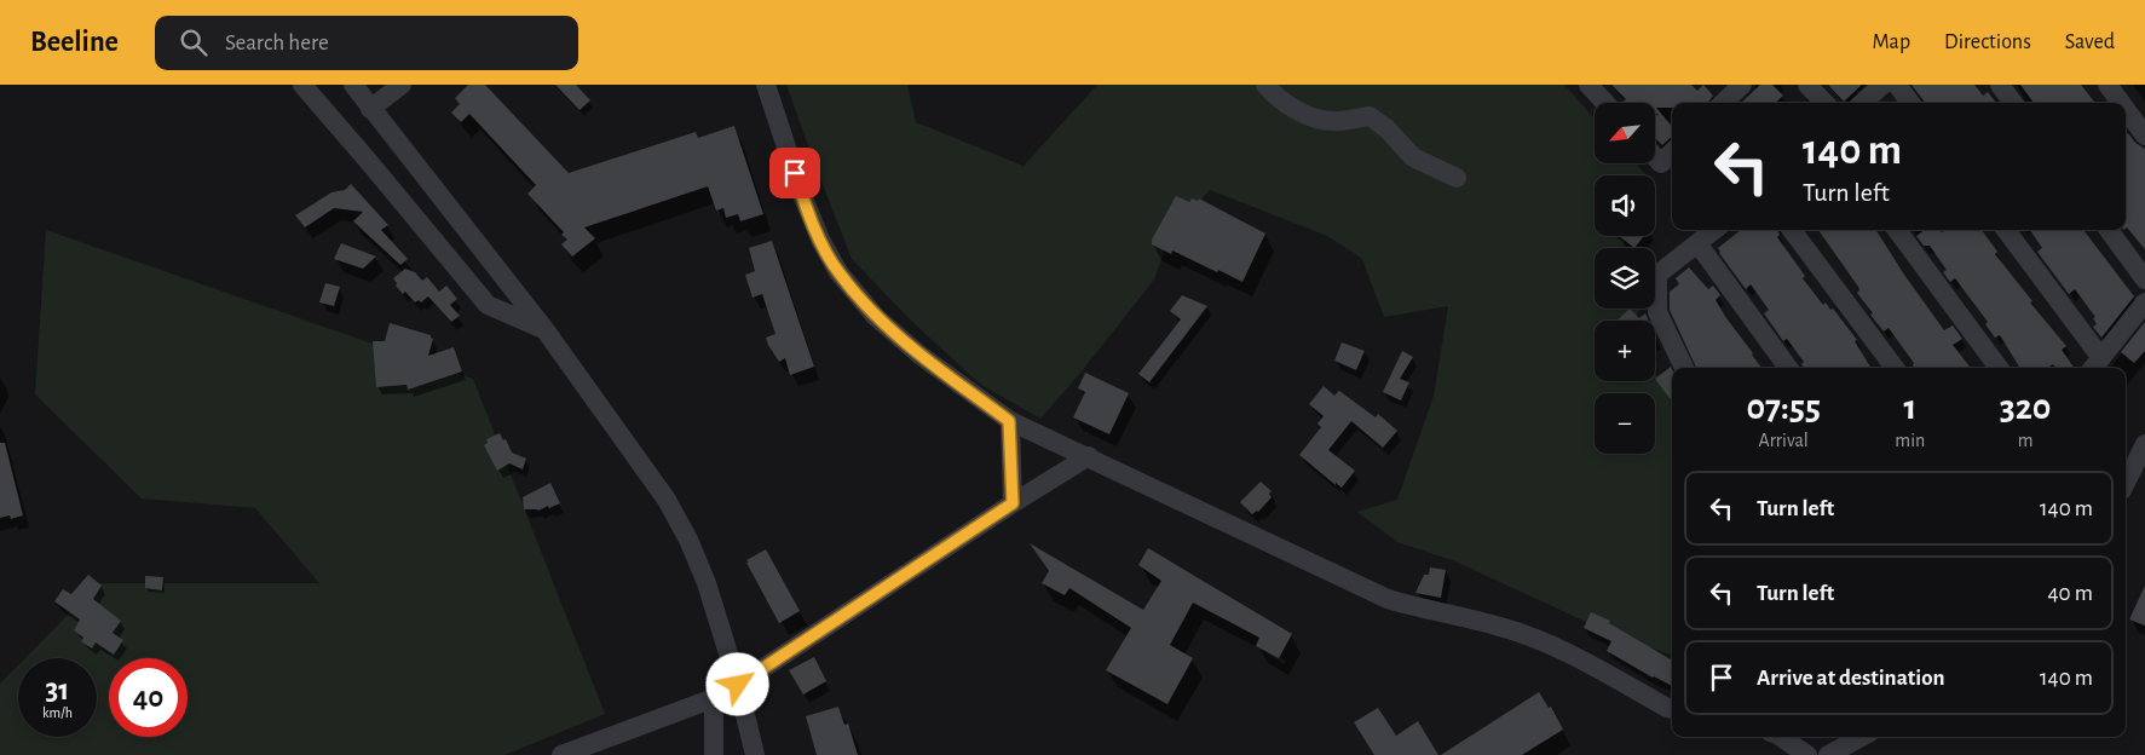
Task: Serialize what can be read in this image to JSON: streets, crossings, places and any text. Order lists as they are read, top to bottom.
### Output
{
  "north": "bottom left",
  "page": {
    "header": "Beeline",
    "search": "Search here",
    "nav": ["Map", "Directions", "Saved"],
    "map_buttons": ["+", "−"],
    "turn": ["140 m", "Turn left"],
    "eta": [
      "07:55",
      "Arrival",
      "1",
      "min",
      "320",
      "m"
    ],
    "list": [
      {
        "name": "Turn left",
        "value": "140 m"
      },
      {
        "name": "Turn left",
        "value": "40 m"
      },
      {
        "name": "Arrive at destination",
        "value": "140 m"
      }
    ],
    "speed": "31 km/h",
    "limit": "40"
  }
}
